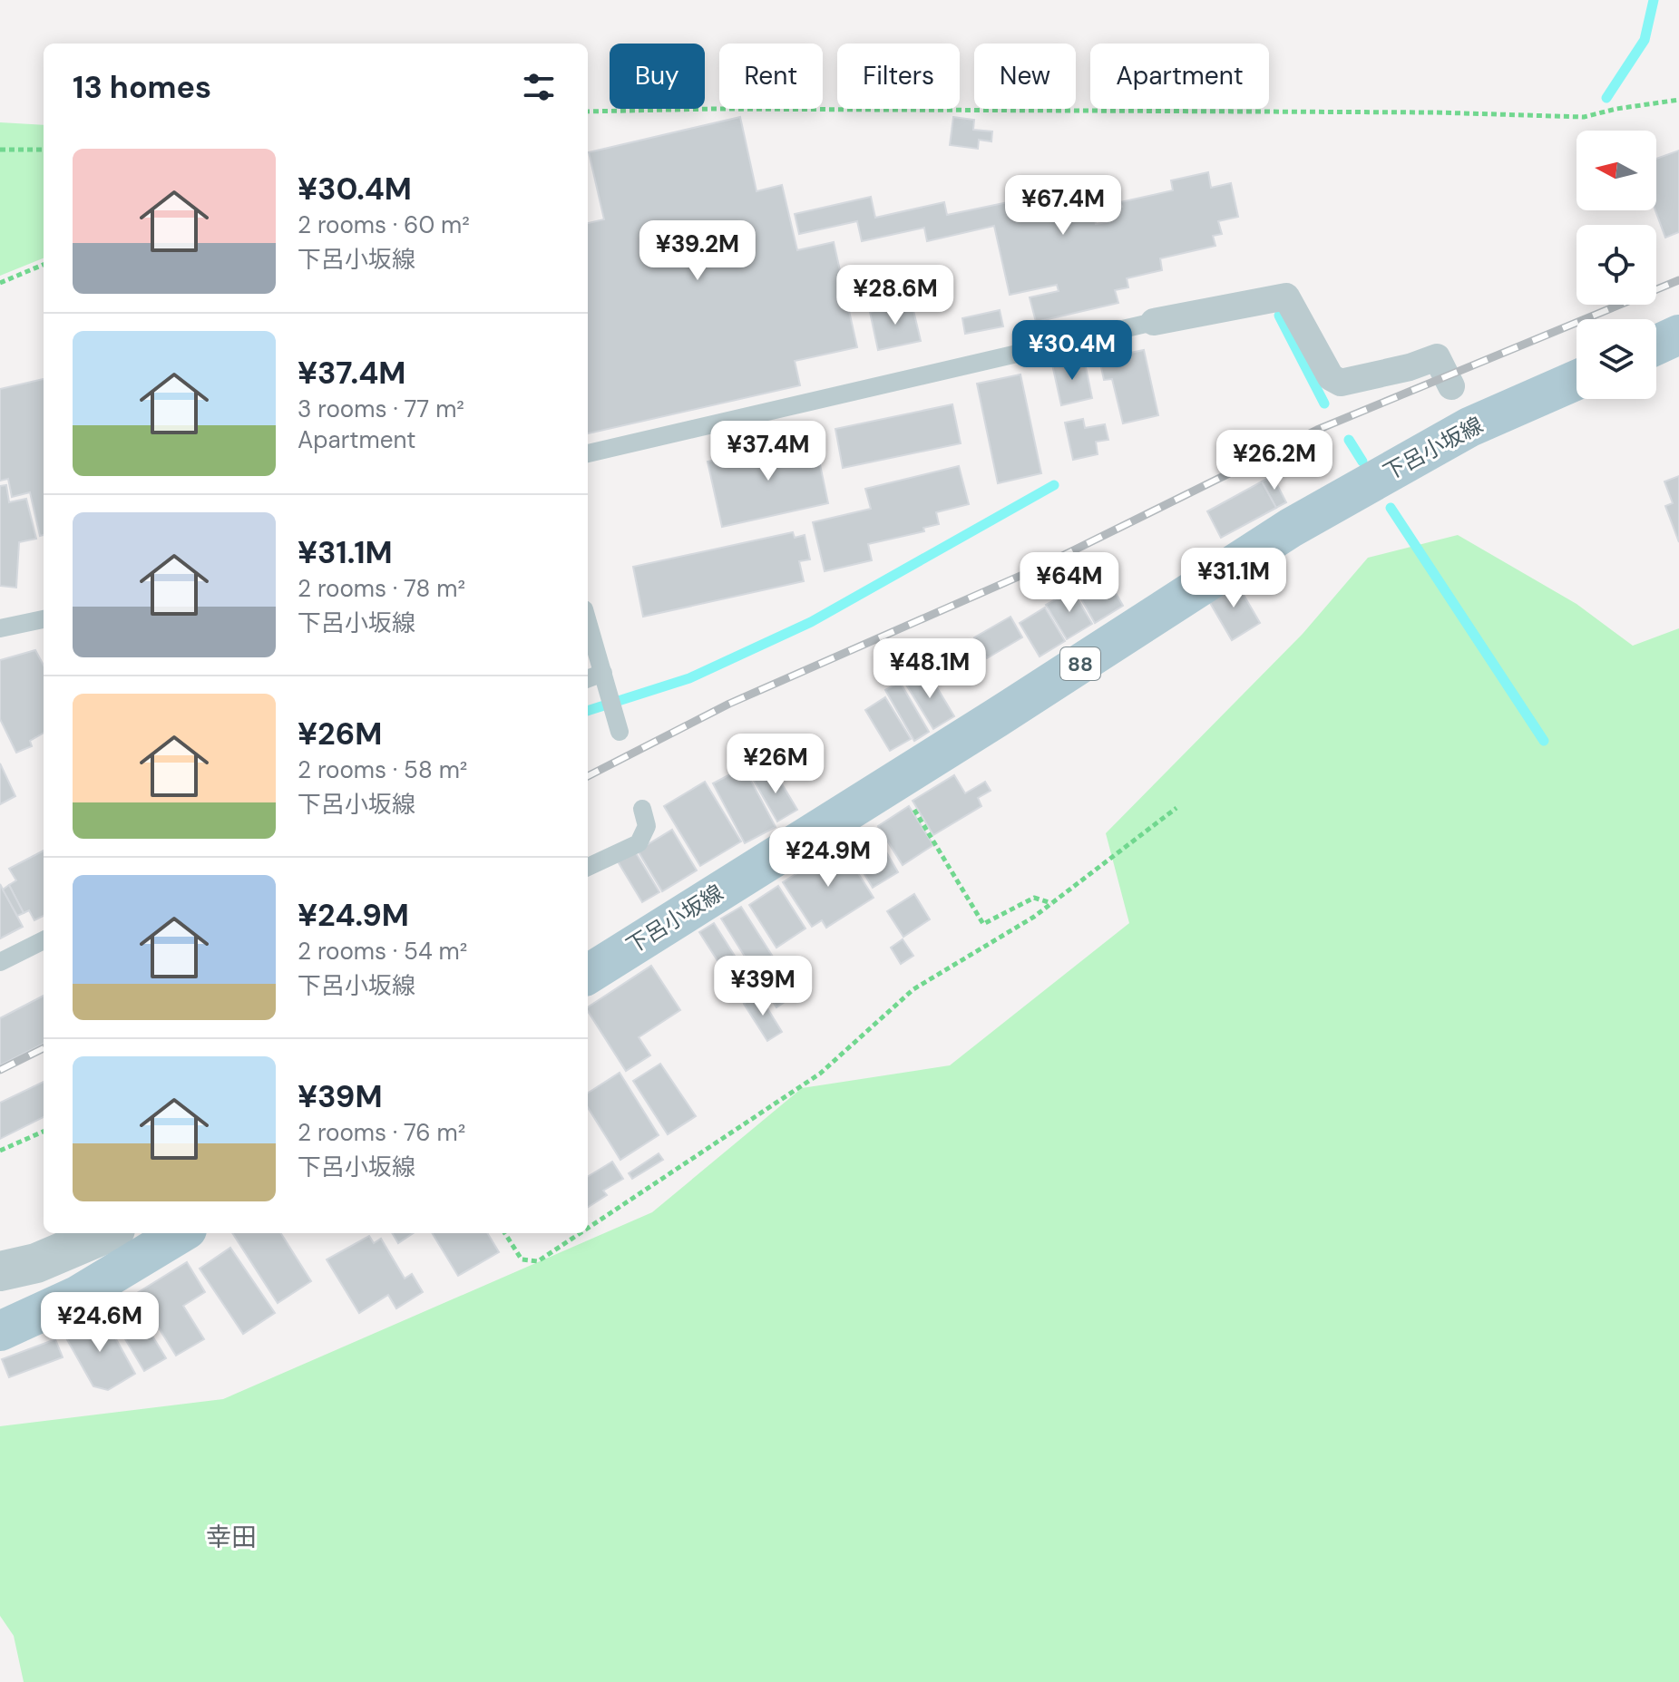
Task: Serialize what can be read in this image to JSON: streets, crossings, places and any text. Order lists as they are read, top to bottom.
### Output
{
  "streets": {
    "main road": ["下呂小坂線", "88"]
  },
  "districts": ["幸田"],
  "north": "left",
  "page": {
    "chip": [
      "Buy",
      "Rent",
      "Filters",
      "New",
      "Apartment"
    ],
    "heading": "13 homes",
    "list": [
      {
        "name": "¥30.4M",
        "note": "2 rooms · 60 m² · 下呂小坂線"
      },
      {
        "name": "¥37.4M",
        "note": "3 rooms · 77 m² · Apartment"
      },
      {
        "name": "¥31.1M",
        "note": "2 rooms · 78 m² · 下呂小坂線"
      },
      {
        "name": "¥26M",
        "note": "2 rooms · 58 m² · 下呂小坂線"
      },
      {
        "name": "¥24.9M",
        "note": "2 rooms · 54 m² · 下呂小坂線"
      },
      {
        "name": "¥39M",
        "note": "2 rooms · 76 m² · 下呂小坂線"
      }
    ],
    "price": [
      "¥67.4M",
      "¥39.2M",
      "¥28.6M",
      "¥30.4M",
      "¥37.4M",
      "¥26.2M",
      "¥31.1M",
      "¥64M",
      "¥48.1M",
      "¥26M",
      "¥24.9M",
      "¥39M",
      "¥24.6M"
    ]
  }
}
